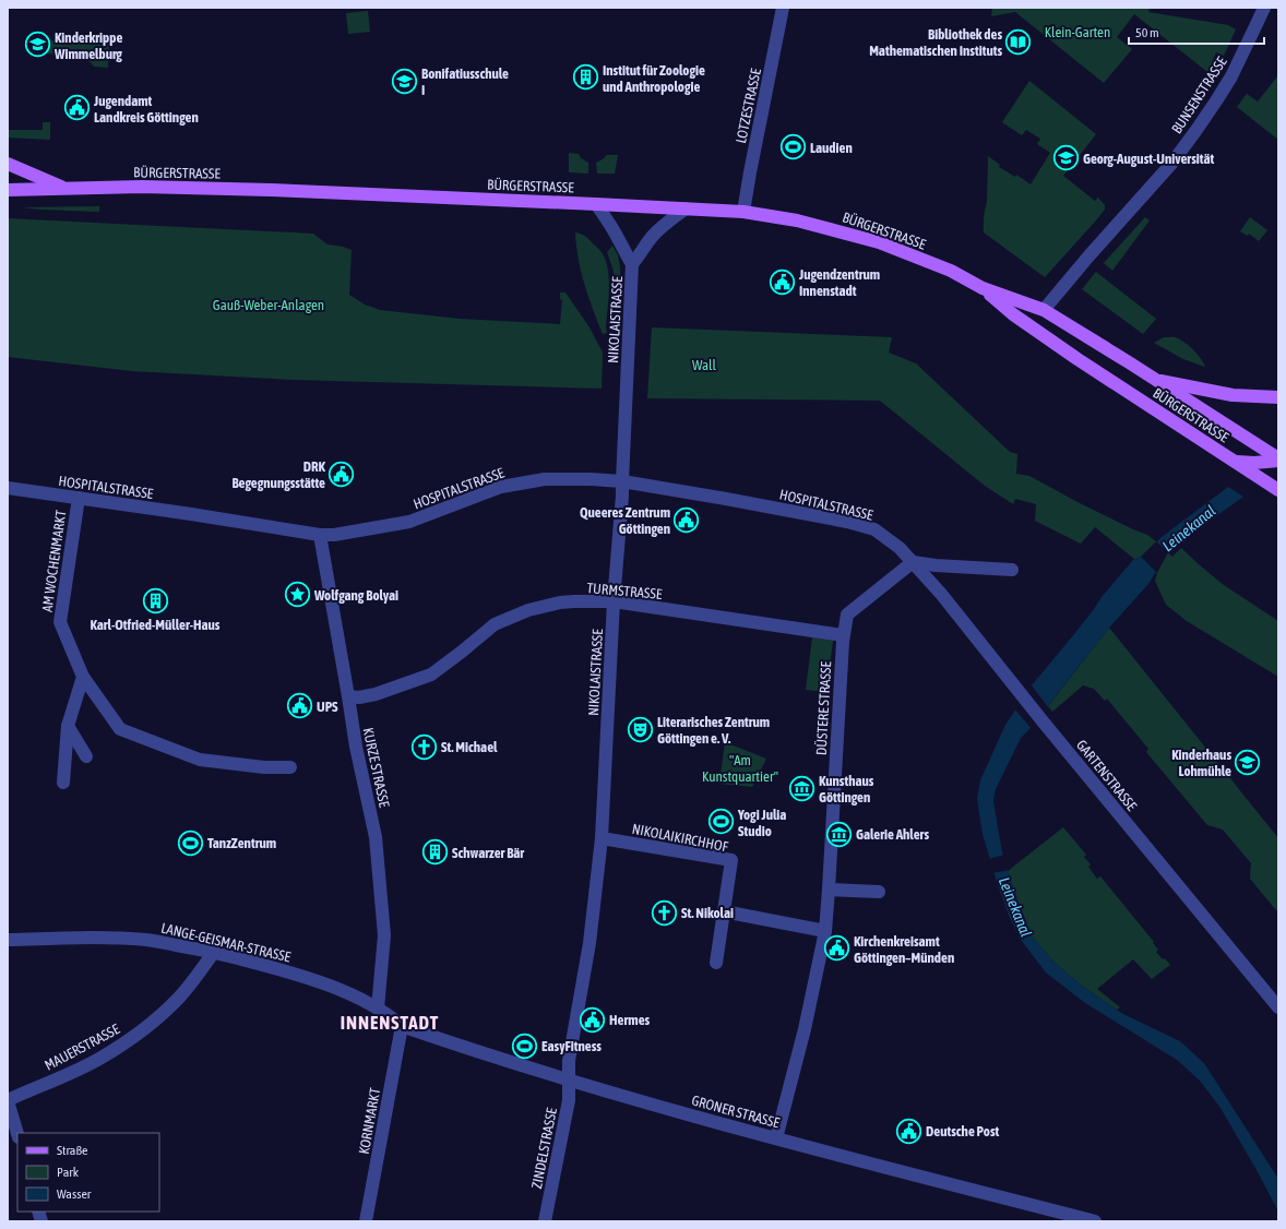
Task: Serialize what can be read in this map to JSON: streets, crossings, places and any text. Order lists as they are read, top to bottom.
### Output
{
  "streets": {
    "main road": ["BÜRGERSTRASSE"],
    "street": [
      "BUNSENSTRASSE",
      "LOTZESTRASSE",
      "NIKOLAISTRASSE",
      "HOSPITALSTRASSE",
      "AM WOCHENMARKT",
      "TURMSTRASSE",
      "DÜSTERE STRASSE",
      "KURZE STRASSE",
      "GARTENSTRASSE",
      "NIKOLAIKIRCHHOF",
      "LANGE-GEISMAR-STRASSE",
      "MAUERSTRASSE",
      "GRONER STRASSE",
      "KORNMARKT",
      "ZINDELSTRASSE"
    ]
  },
  "crossings": [
    ["BUNSENSTRASSE", "BÜRGERSTRASSE"],
    ["LOTZESTRASSE", "BÜRGERSTRASSE"],
    ["BÜRGERSTRASSE", "NIKOLAISTRASSE"],
    ["NIKOLAISTRASSE", "HOSPITALSTRASSE"],
    ["NIKOLAISTRASSE", "TURMSTRASSE"],
    ["NIKOLAISTRASSE", "NIKOLAIKIRCHHOF"],
    ["NIKOLAISTRASSE", "GRONER STRASSE"],
    ["NIKOLAISTRASSE", "ZINDELSTRASSE"],
    ["HOSPITALSTRASSE", "AM WOCHENMARKT"],
    ["HOSPITALSTRASSE", "DÜSTERE STRASSE"],
    ["HOSPITALSTRASSE", "KURZE STRASSE"],
    ["HOSPITALSTRASSE", "GARTENSTRASSE"],
    ["TURMSTRASSE", "DÜSTERE STRASSE"],
    ["TURMSTRASSE", "KURZE STRASSE"],
    ["DÜSTERE STRASSE", "GARTENSTRASSE"],
    ["DÜSTERE STRASSE", "GRONER STRASSE"],
    ["KURZE STRASSE", "LANGE-GEISMAR-STRASSE"],
    ["KURZE STRASSE", "GRONER STRASSE"],
    ["LANGE-GEISMAR-STRASSE", "MAUERSTRASSE"],
    ["LANGE-GEISMAR-STRASSE", "GRONER STRASSE"],
    ["GRONER STRASSE", "KORNMARKT"],
    ["GRONER STRASSE", "ZINDELSTRASSE"]
  ],
  "districts": ["INNENSTADT"],
  "water": ["Leinekanal"],
  "parks": [
    "Klein-Garten",
    "Gauß-Weber-Anlagen",
    "Wall",
    "\"Am Kunstquartier\""
  ],
  "places": {
    "library": ["Bibliothek des Mathematischen Instituts"],
    "school or university": [
      "Kinderkrippe Wimmelburg",
      "Bonifatiusschule I",
      "Georg-August-Universität",
      "Kinderhaus Lohmühle"
    ],
    "building": ["Institut für Zoologie und Anthropologie", "Karl-Otfried-Müller-Haus", "Schwarzer Bär"],
    "public building": [
      "Jugendamt Landkreis Göttingen",
      "Jugendzentrum Innenstadt",
      "DRK Begegnungsstätte",
      "Queeres Zentrum Göttingen",
      "UPS",
      "Kirchenkreisamt Göttingen–Münden",
      "Hermes",
      "Deutsche Post"
    ],
    "sports": [
      "Laudien",
      "Yogi Julia Studio",
      "TanzZentrum",
      "EasyFitness"
    ],
    "place": ["Wolfgang Bolyai"],
    "theatre": ["Literarisches Zentrum Göttingen e. V."],
    "church": ["St. Michael", "St. Nikolai"],
    "museum": ["Kunsthaus Göttingen", "Galerie Ahlers"]
  },
  "legend": ["Straße", "Park", "Wasser"],
  "scale_bar": "50 m"
}
